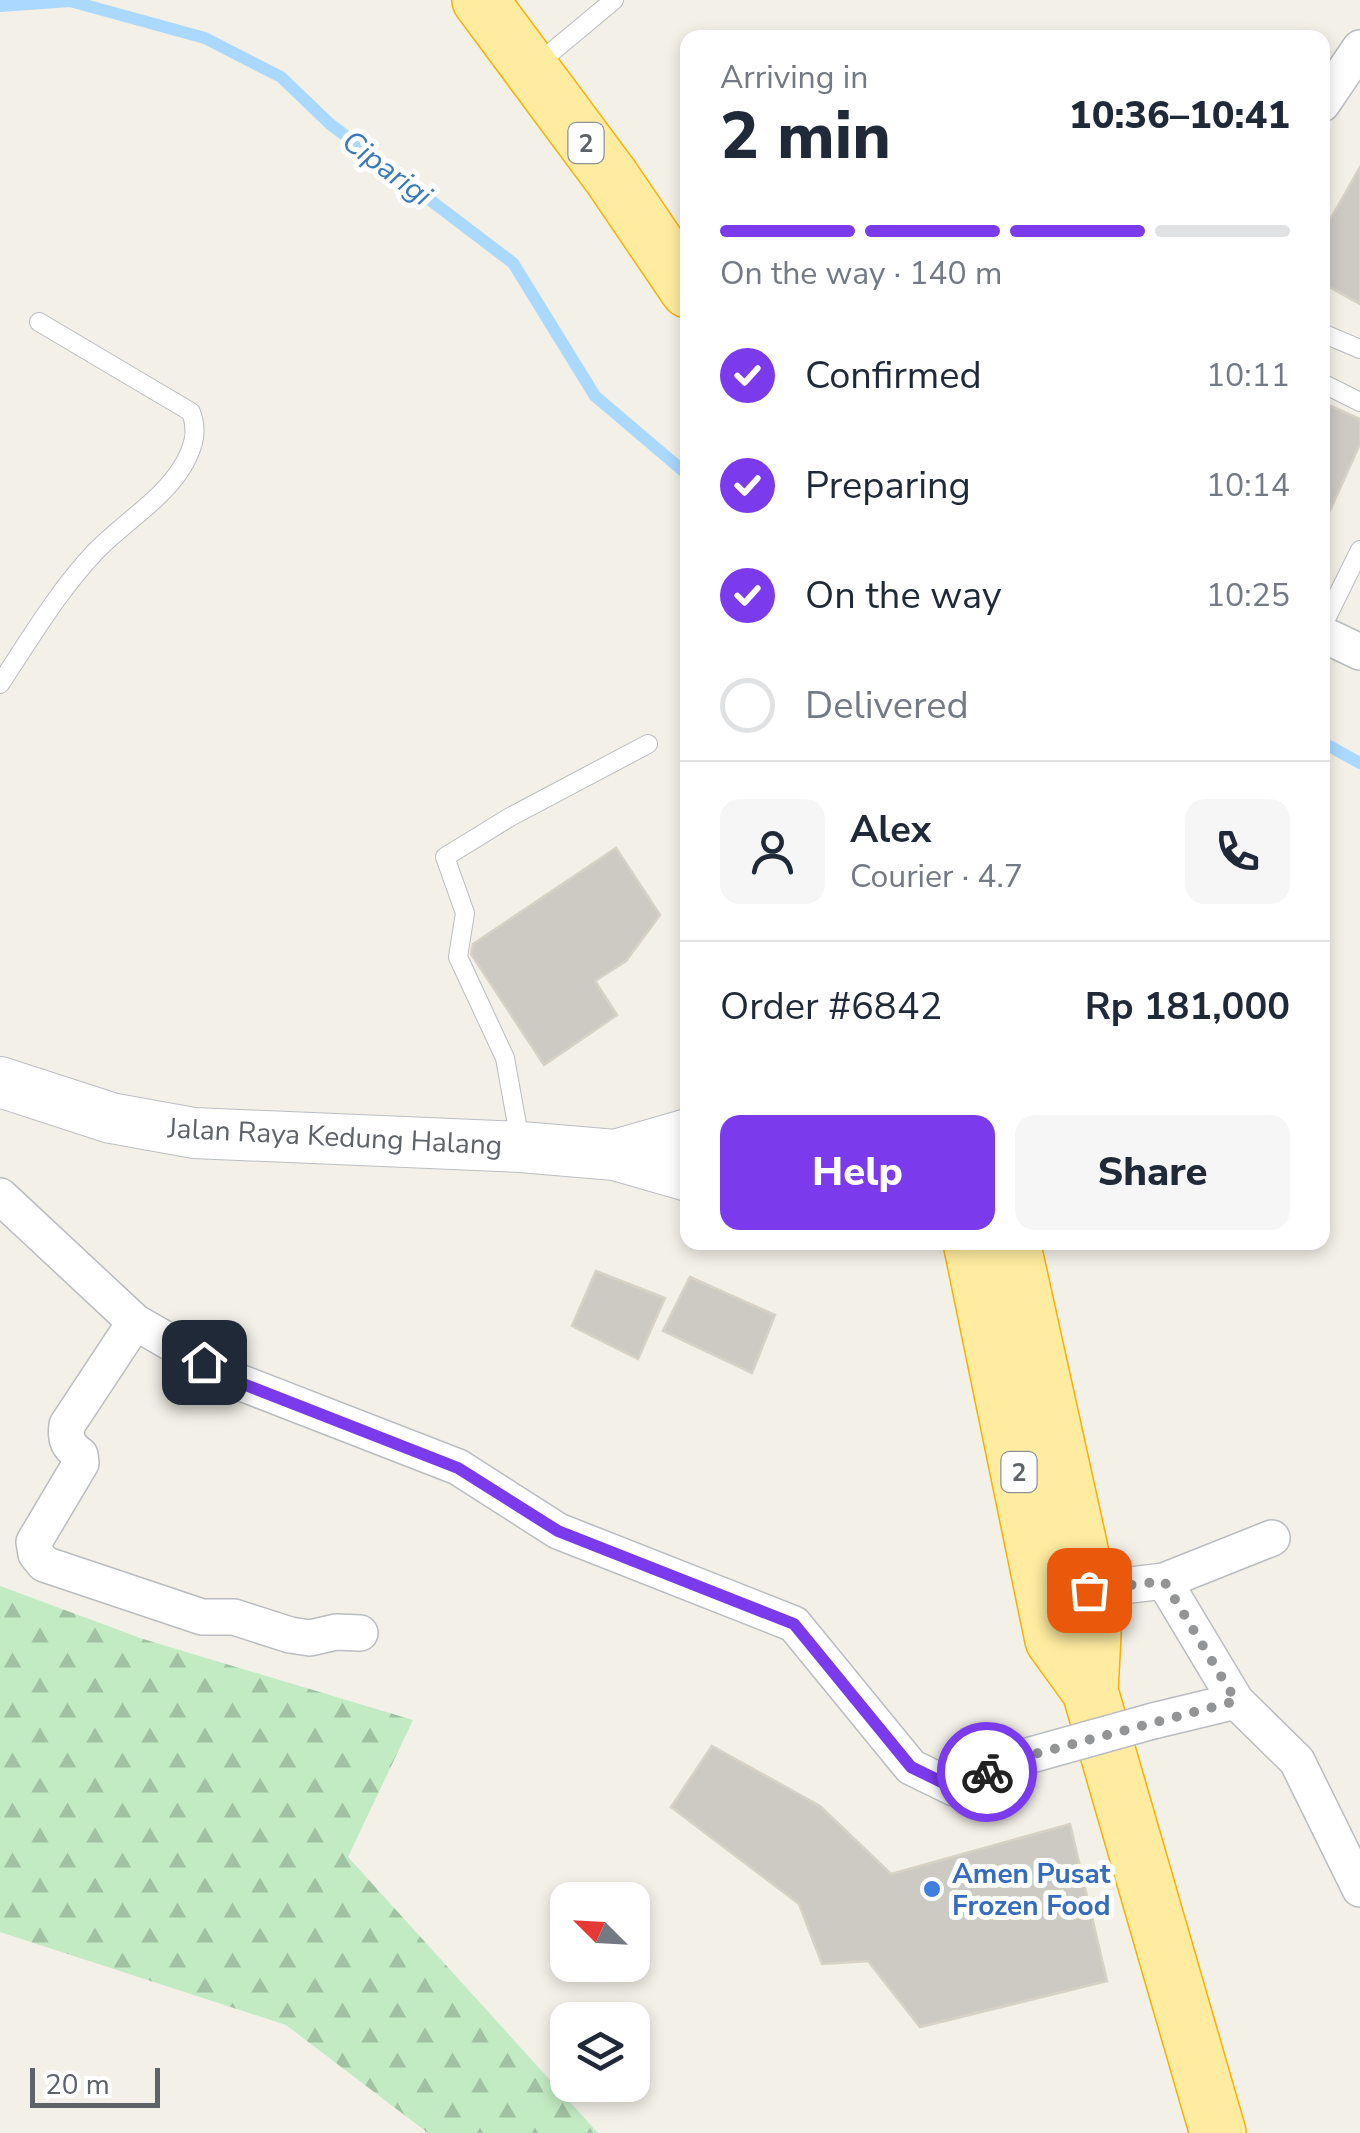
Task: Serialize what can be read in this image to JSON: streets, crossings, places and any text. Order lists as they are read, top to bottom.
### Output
{
  "streets": {
    "highway": ["2"],
    "main road": ["Jalan Raya Kedung Halang"]
  },
  "water": ["Ciparigi"],
  "places": ["Amen Pusat Frozen Food"],
  "scale_bar": "20 m",
  "north": "top left",
  "page": {
    "heading": ["2 min", "Arriving in", "10:36–10:41"],
    "panel": [
      "Alex",
      "Courier · 4.7",
      "Order #6842",
      "Rp 181,000"
    ],
    "bar": "On the way · 140 m",
    "list": [
      ["Confirmed", "10:11"],
      ["Preparing", "10:14"],
      ["On the way", "10:25"],
      "Delivered"
    ],
    "buttons": ["Help", "Share"],
    "scale": "20 m"
  }
}
